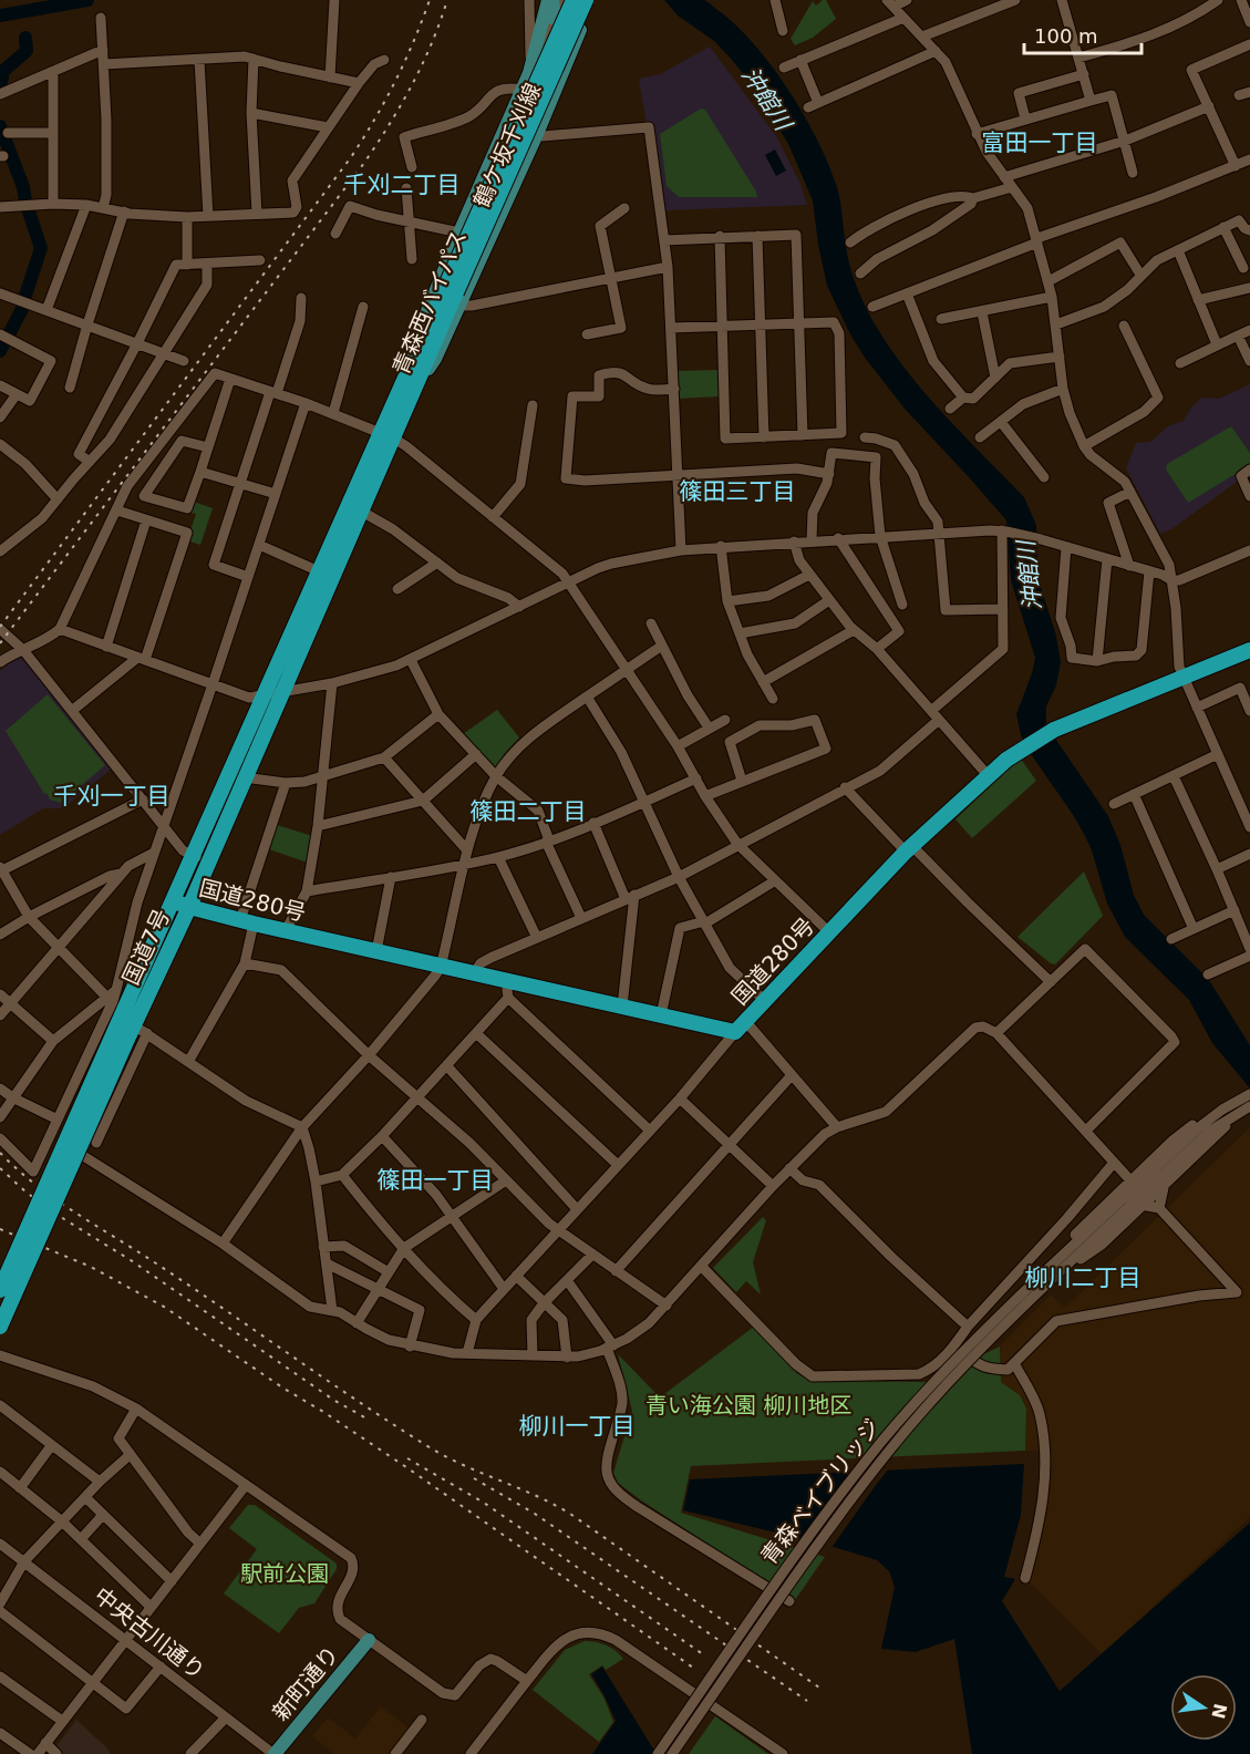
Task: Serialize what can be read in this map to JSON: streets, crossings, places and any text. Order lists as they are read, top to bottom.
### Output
{
  "streets": {
    "highway": ["青森西バイパス", "国道280号", "国道7号"],
    "main road": ["鶴ケ坂千刈線", "新町通り"],
    "street": ["青森ベイブリッジ", "中央古川通り"]
  },
  "crossings": [
    ["鶴ケ坂千刈線", "青森西バイパス"],
    ["鶴ケ坂千刈線", "国道7号"],
    ["青森西バイパス", "国道7号"],
    ["国道280号", "国道7号"],
    ["中央古川通り", "新町通り"]
  ],
  "districts": [
    "富田一丁目",
    "千刈二丁目",
    "篠田三丁目",
    "千刈一丁目",
    "篠田二丁目",
    "篠田一丁目",
    "柳川二丁目",
    "柳川一丁目"
  ],
  "water": ["沖館川"],
  "parks": ["青い海公園 柳川地区", "駅前公園"],
  "scale_bar": "100 m",
  "north": "right"
}
